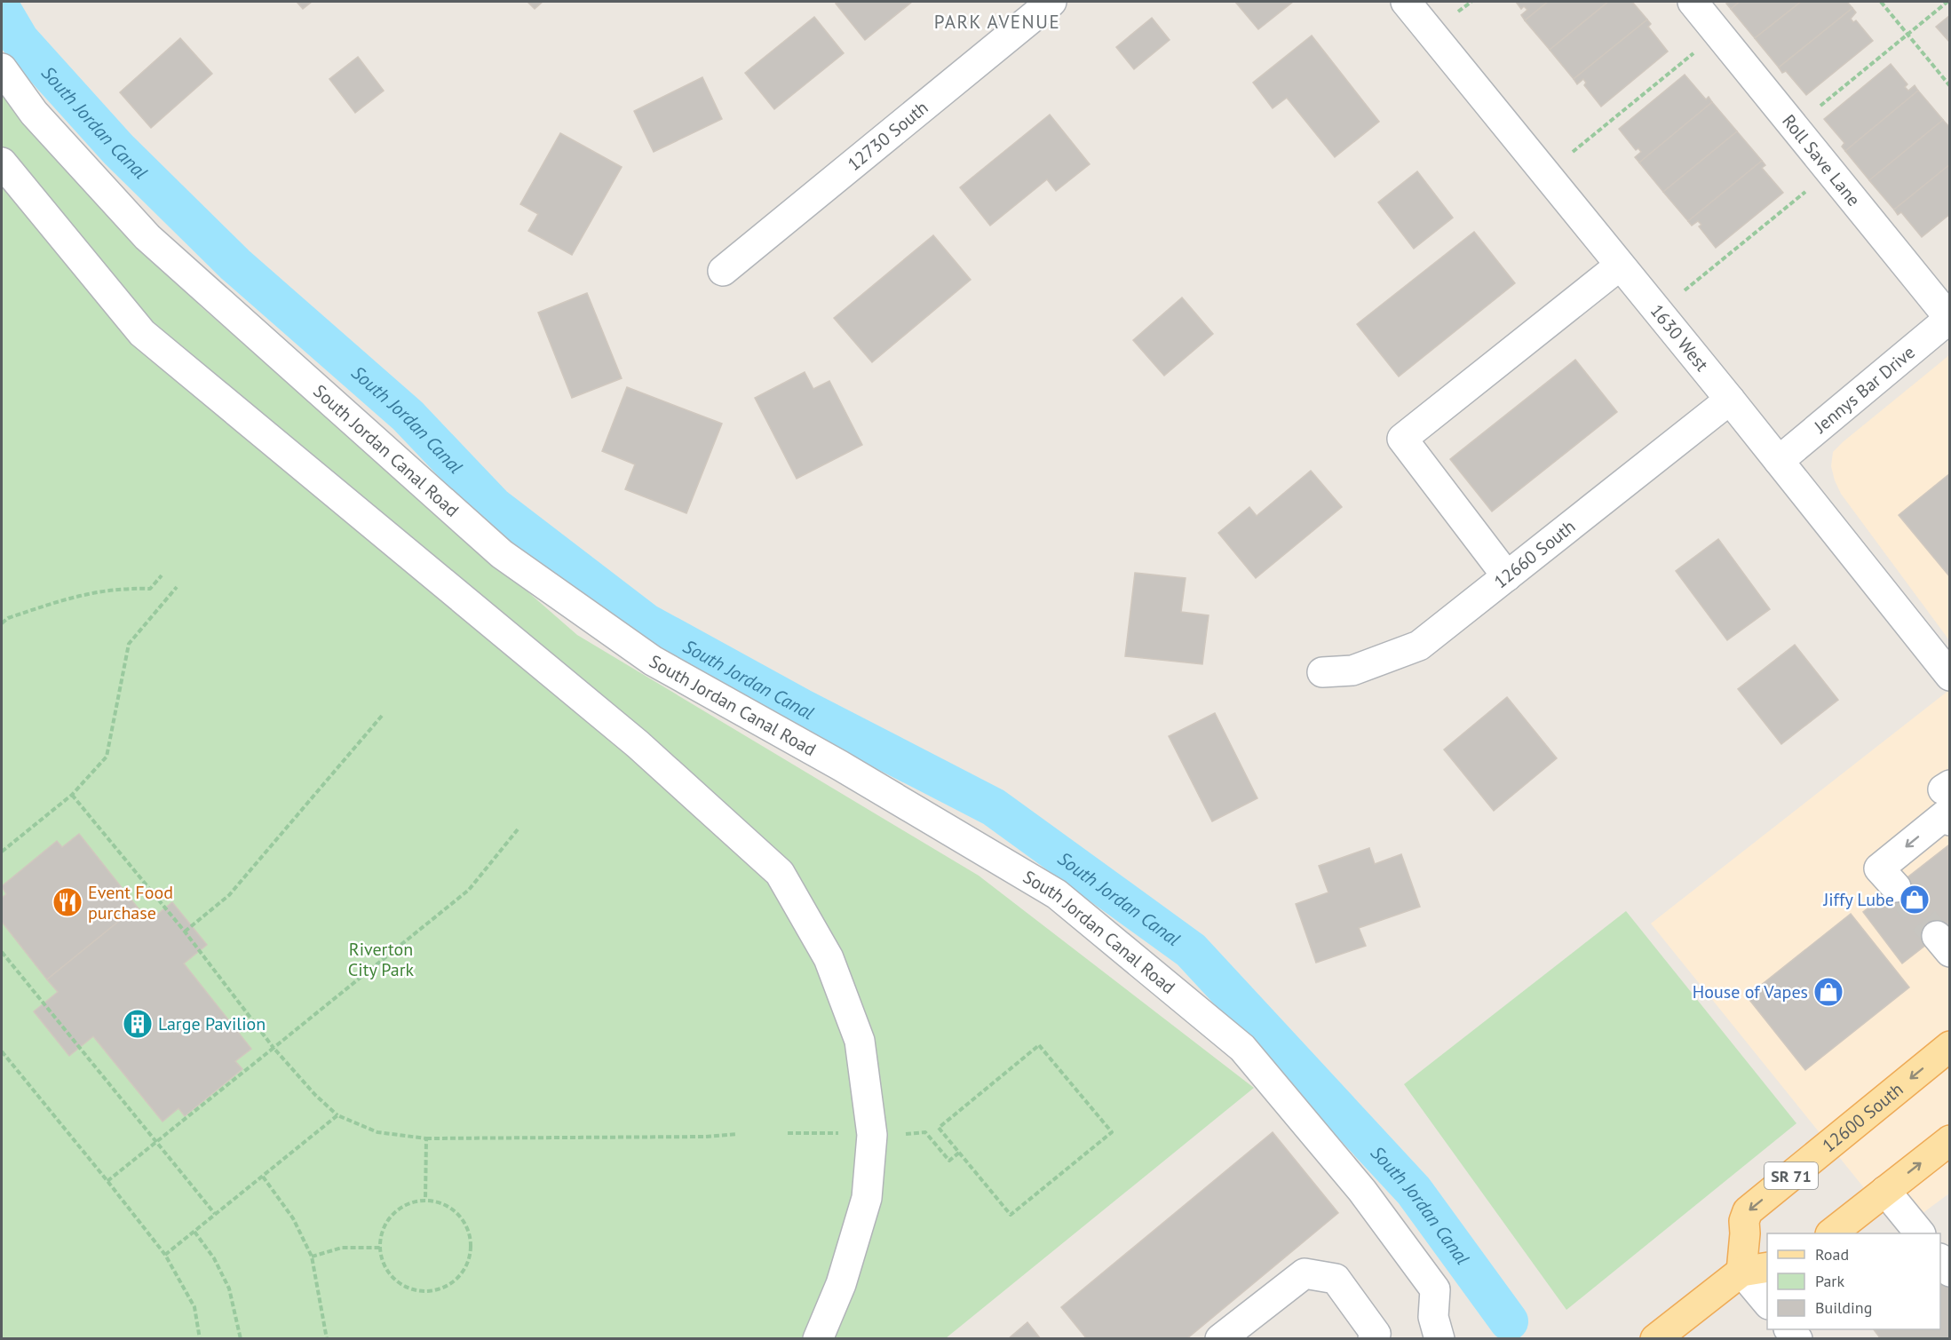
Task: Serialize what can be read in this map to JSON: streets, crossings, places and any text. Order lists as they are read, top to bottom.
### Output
{
  "streets": {
    "main road": ["12600 South", "SR 71"],
    "street": [
      "12730 South",
      "Roll Save Lane",
      "1630 West",
      "Jennys Bar Drive",
      "South Jordan Canal Road",
      "12660 South"
    ]
  },
  "crossings": [
    ["Roll Save Lane", "Jennys Bar Drive"],
    ["1630 West", "Jennys Bar Drive"],
    ["1630 West", "12660 South"]
  ],
  "districts": ["PARK AVENUE"],
  "water": ["South Jordan Canal"],
  "parks": ["Riverton City Park"],
  "places": {
    "shop": ["Jiffy Lube", "House of Vapes"],
    "restaurant": ["Event Food purchase"],
    "building": ["Large Pavilion"]
  },
  "legend": ["Road", "Park", "Building"]
}
